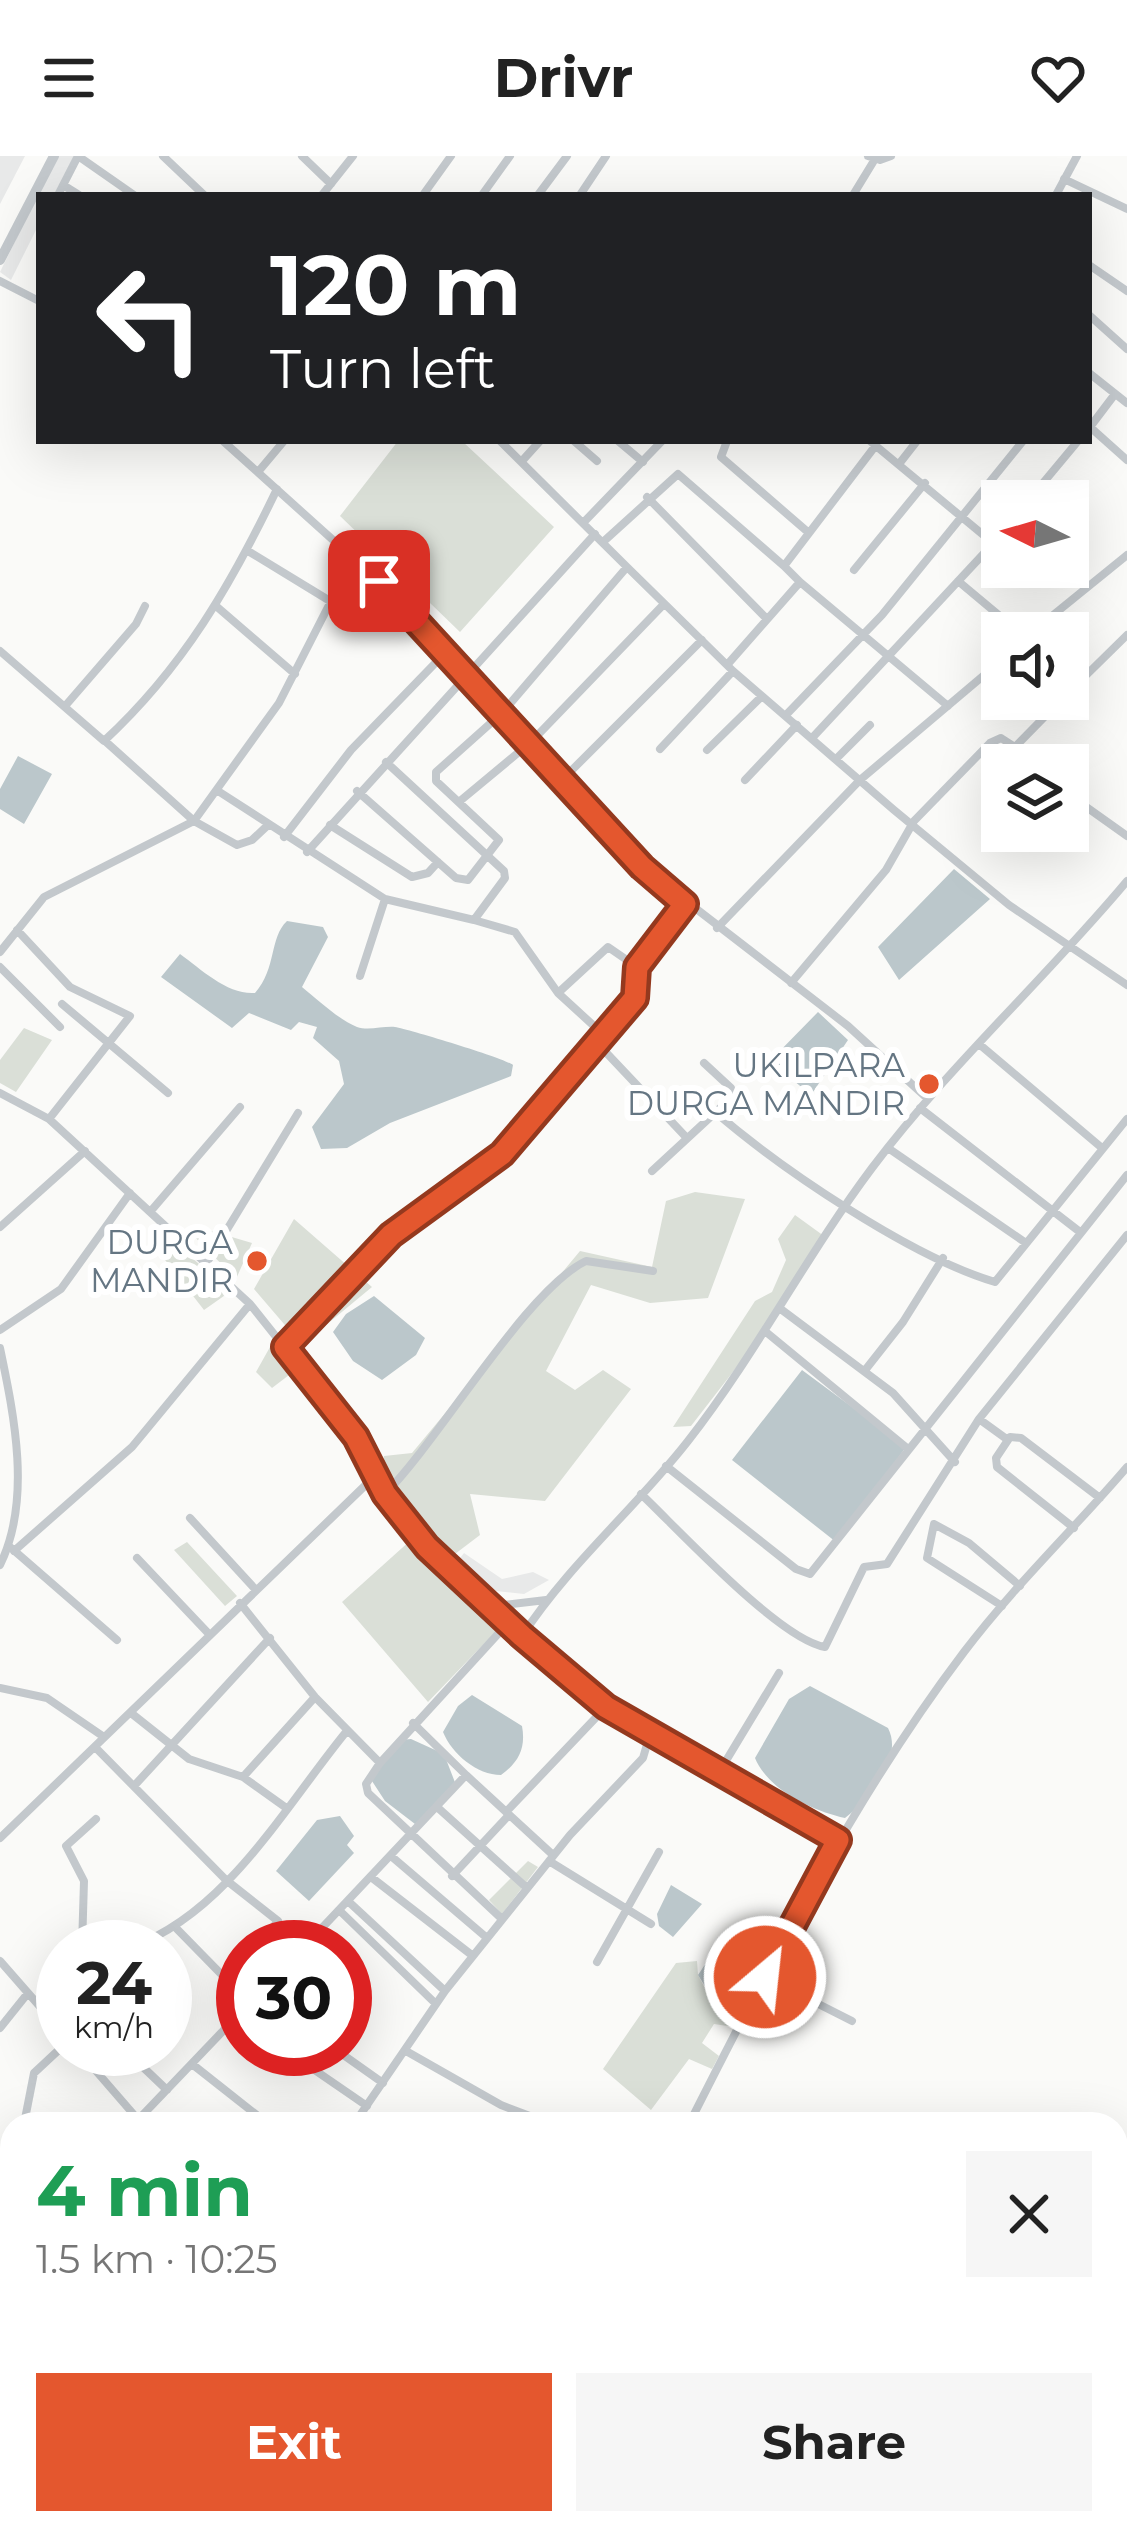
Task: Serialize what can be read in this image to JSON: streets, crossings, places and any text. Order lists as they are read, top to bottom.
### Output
{
  "places": ["UKILPARA DURGA MANDIR", "DURGA MANDIR"],
  "north": "left",
  "page": {
    "header": "Drivr",
    "turn": ["120 m", "Turn left"],
    "speed": "24 km/h",
    "limit": "30",
    "heading": ["4 min", "1.5 km · 10:25"],
    "buttons": ["Exit", "Share"]
  }
}
